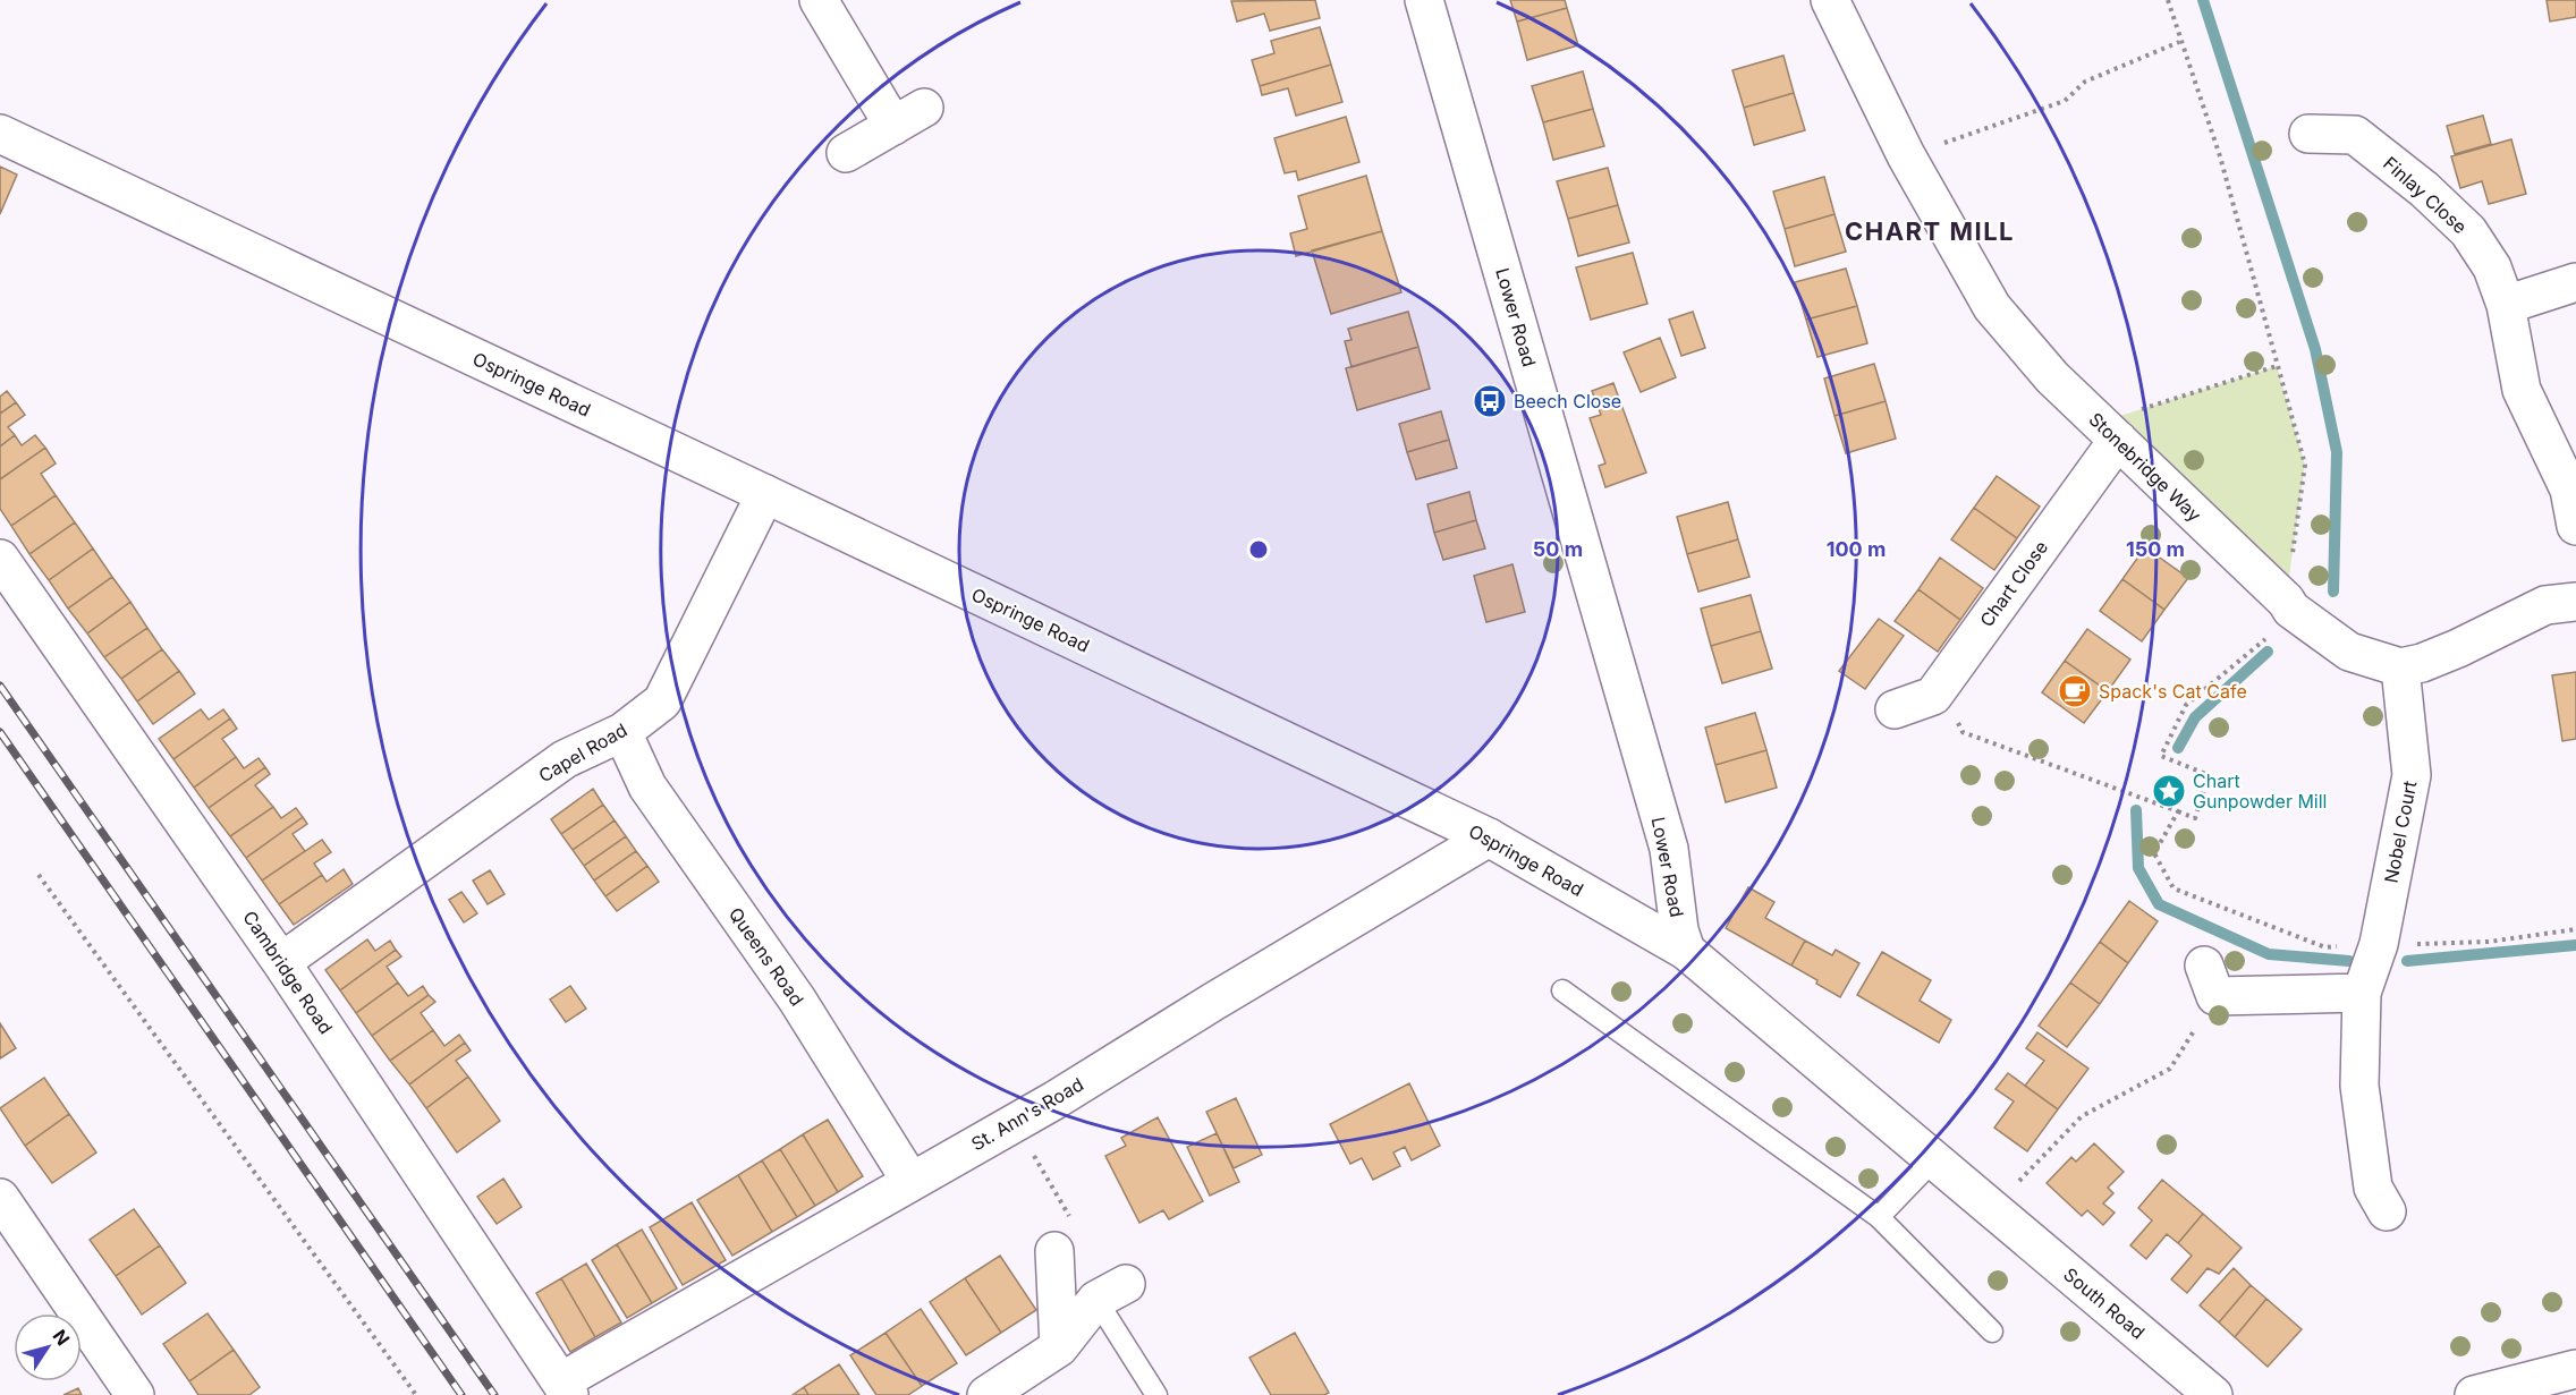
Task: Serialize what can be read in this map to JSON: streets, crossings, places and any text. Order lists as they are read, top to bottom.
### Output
{
  "streets": {
    "street": [
      "Finlay Close",
      "Lower Road",
      "Ospringe Road",
      "Stonebridge Way",
      "Chart Close",
      "Capel Road",
      "Nobel Court",
      "Queens Road",
      "Cambridge Road",
      "St. Ann's Road",
      "South Road"
    ]
  },
  "crossings": [
    ["Lower Road", "Ospringe Road"],
    ["Ospringe Road", "Capel Road"],
    ["Ospringe Road", "St. Ann's Road"],
    ["Ospringe Road", "South Road"],
    ["Stonebridge Way", "Chart Close"],
    ["Stonebridge Way", "Nobel Court"],
    ["Capel Road", "Queens Road"],
    ["Capel Road", "Cambridge Road"],
    ["Queens Road", "St. Ann's Road"],
    ["Cambridge Road", "St. Ann's Road"]
  ],
  "districts": ["CHART MILL"],
  "places": {
    "bus stop": ["Beech Close"],
    "cafe": ["Spack's Cat Cafe"],
    "place": ["Chart Gunpowder Mill"]
  },
  "north": "top right",
  "rings": ["50 m", "100 m", "150 m"]
}
